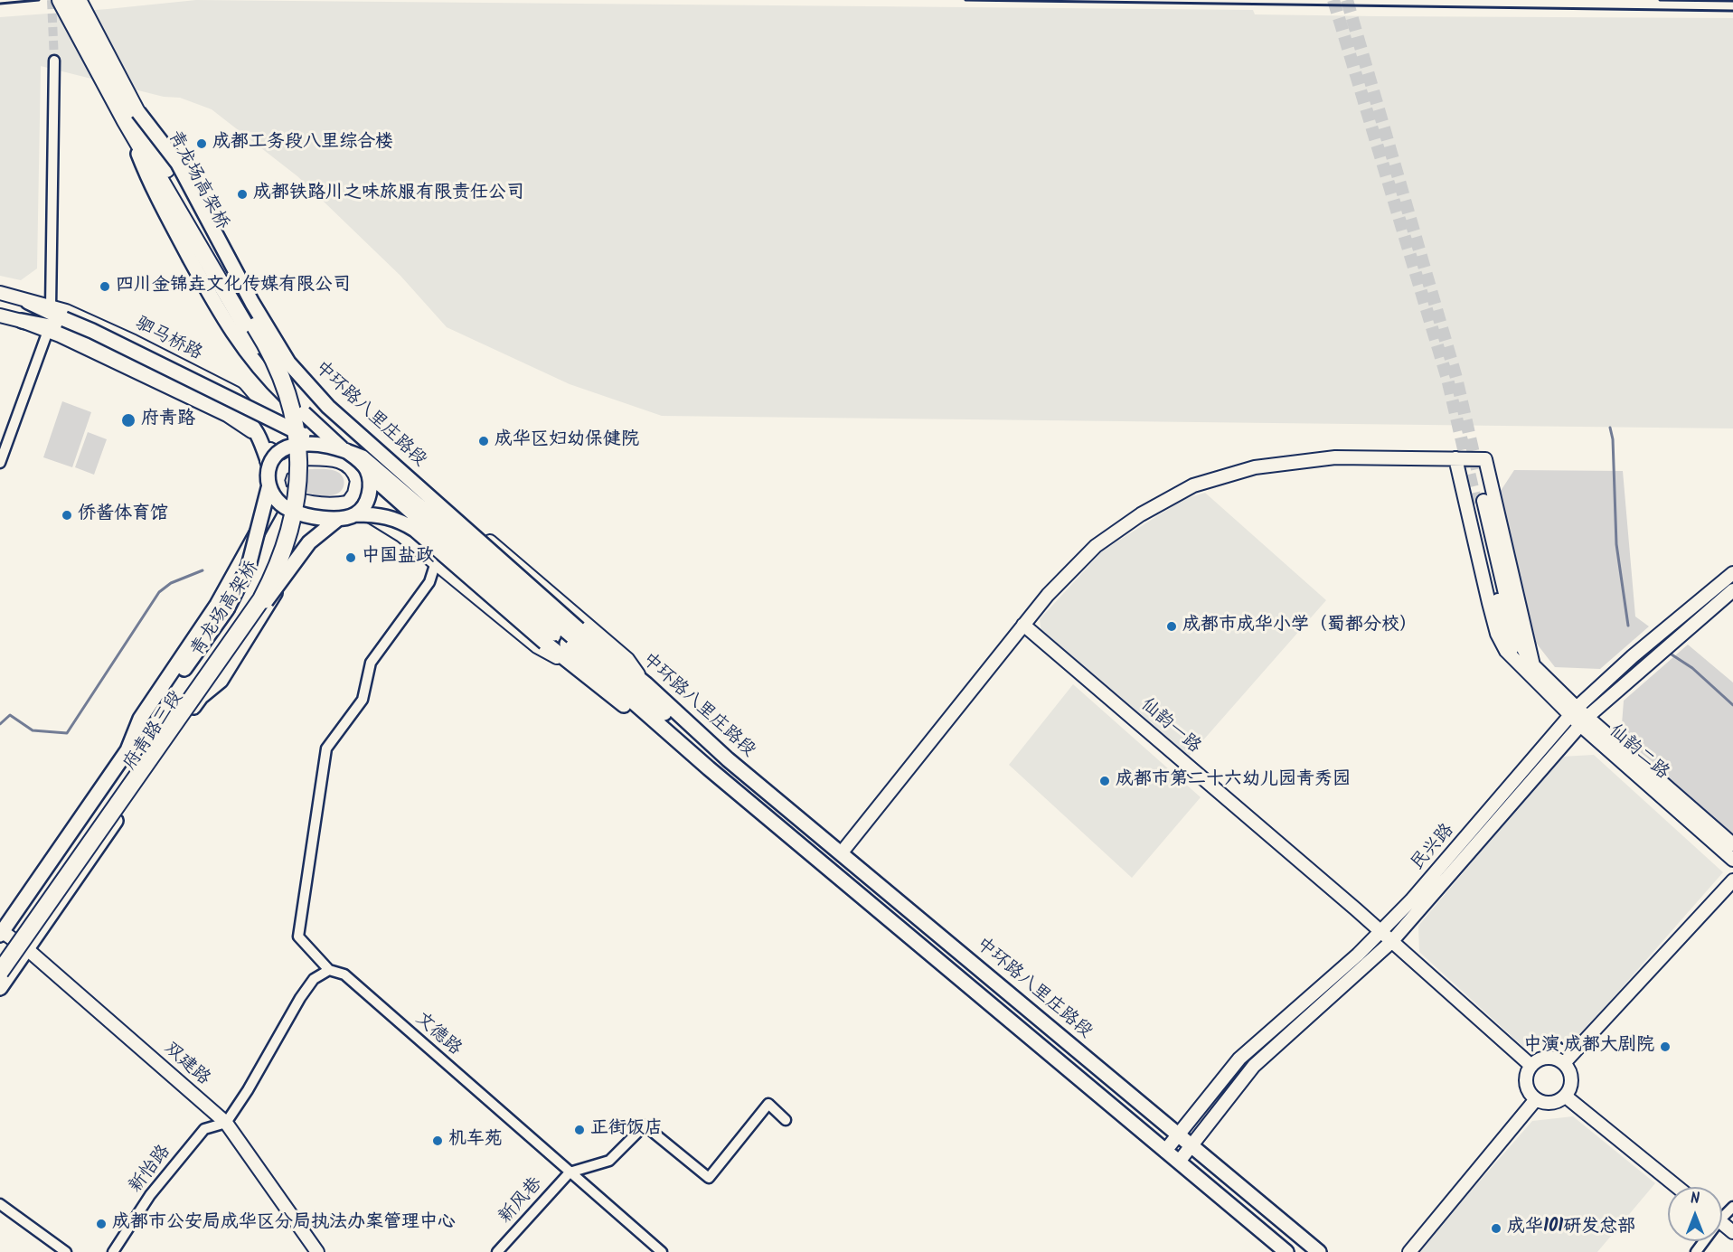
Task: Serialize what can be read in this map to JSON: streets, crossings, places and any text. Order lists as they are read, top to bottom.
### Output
{
  "streets": {
    "highway": ["青龙场高架桥"],
    "main road": ["中环路八里庄路段", "府青路三段"],
    "street": [
      "驷马桥路",
      "仙韵一路",
      "仙韵二路",
      "民兴路",
      "文德路",
      "双建路",
      "新怡路",
      "新风巷"
    ]
  },
  "crossings": [
    ["青龙场高架桥", "中环路八里庄路段"],
    ["驷马桥路", "府青路三段"],
    ["中环路八里庄路段", "民兴路"],
    ["仙韵一路", "民兴路"],
    ["府青路三段", "双建路"],
    ["仙韵二路", "民兴路"],
    ["文德路", "新风巷"],
    ["双建路", "新怡路"]
  ],
  "places": [
    "成都工务段八里综合楼",
    "成都铁路川之味旅服有限责任公司",
    "四川金锦垚文化传媒有限公司",
    "府青路",
    "成华区妇幼保健院",
    "侨酱体育馆",
    "中国盐政",
    "成都市成华小学（蜀都分校）",
    "成都市第二十六幼儿园青秀园",
    "中演·成都大剧院",
    "正街饭店",
    "机车苑",
    "成都市公安局成华区分局执法办案管理中心",
    "成华101研发总部"
  ],
  "north": "top"
}
